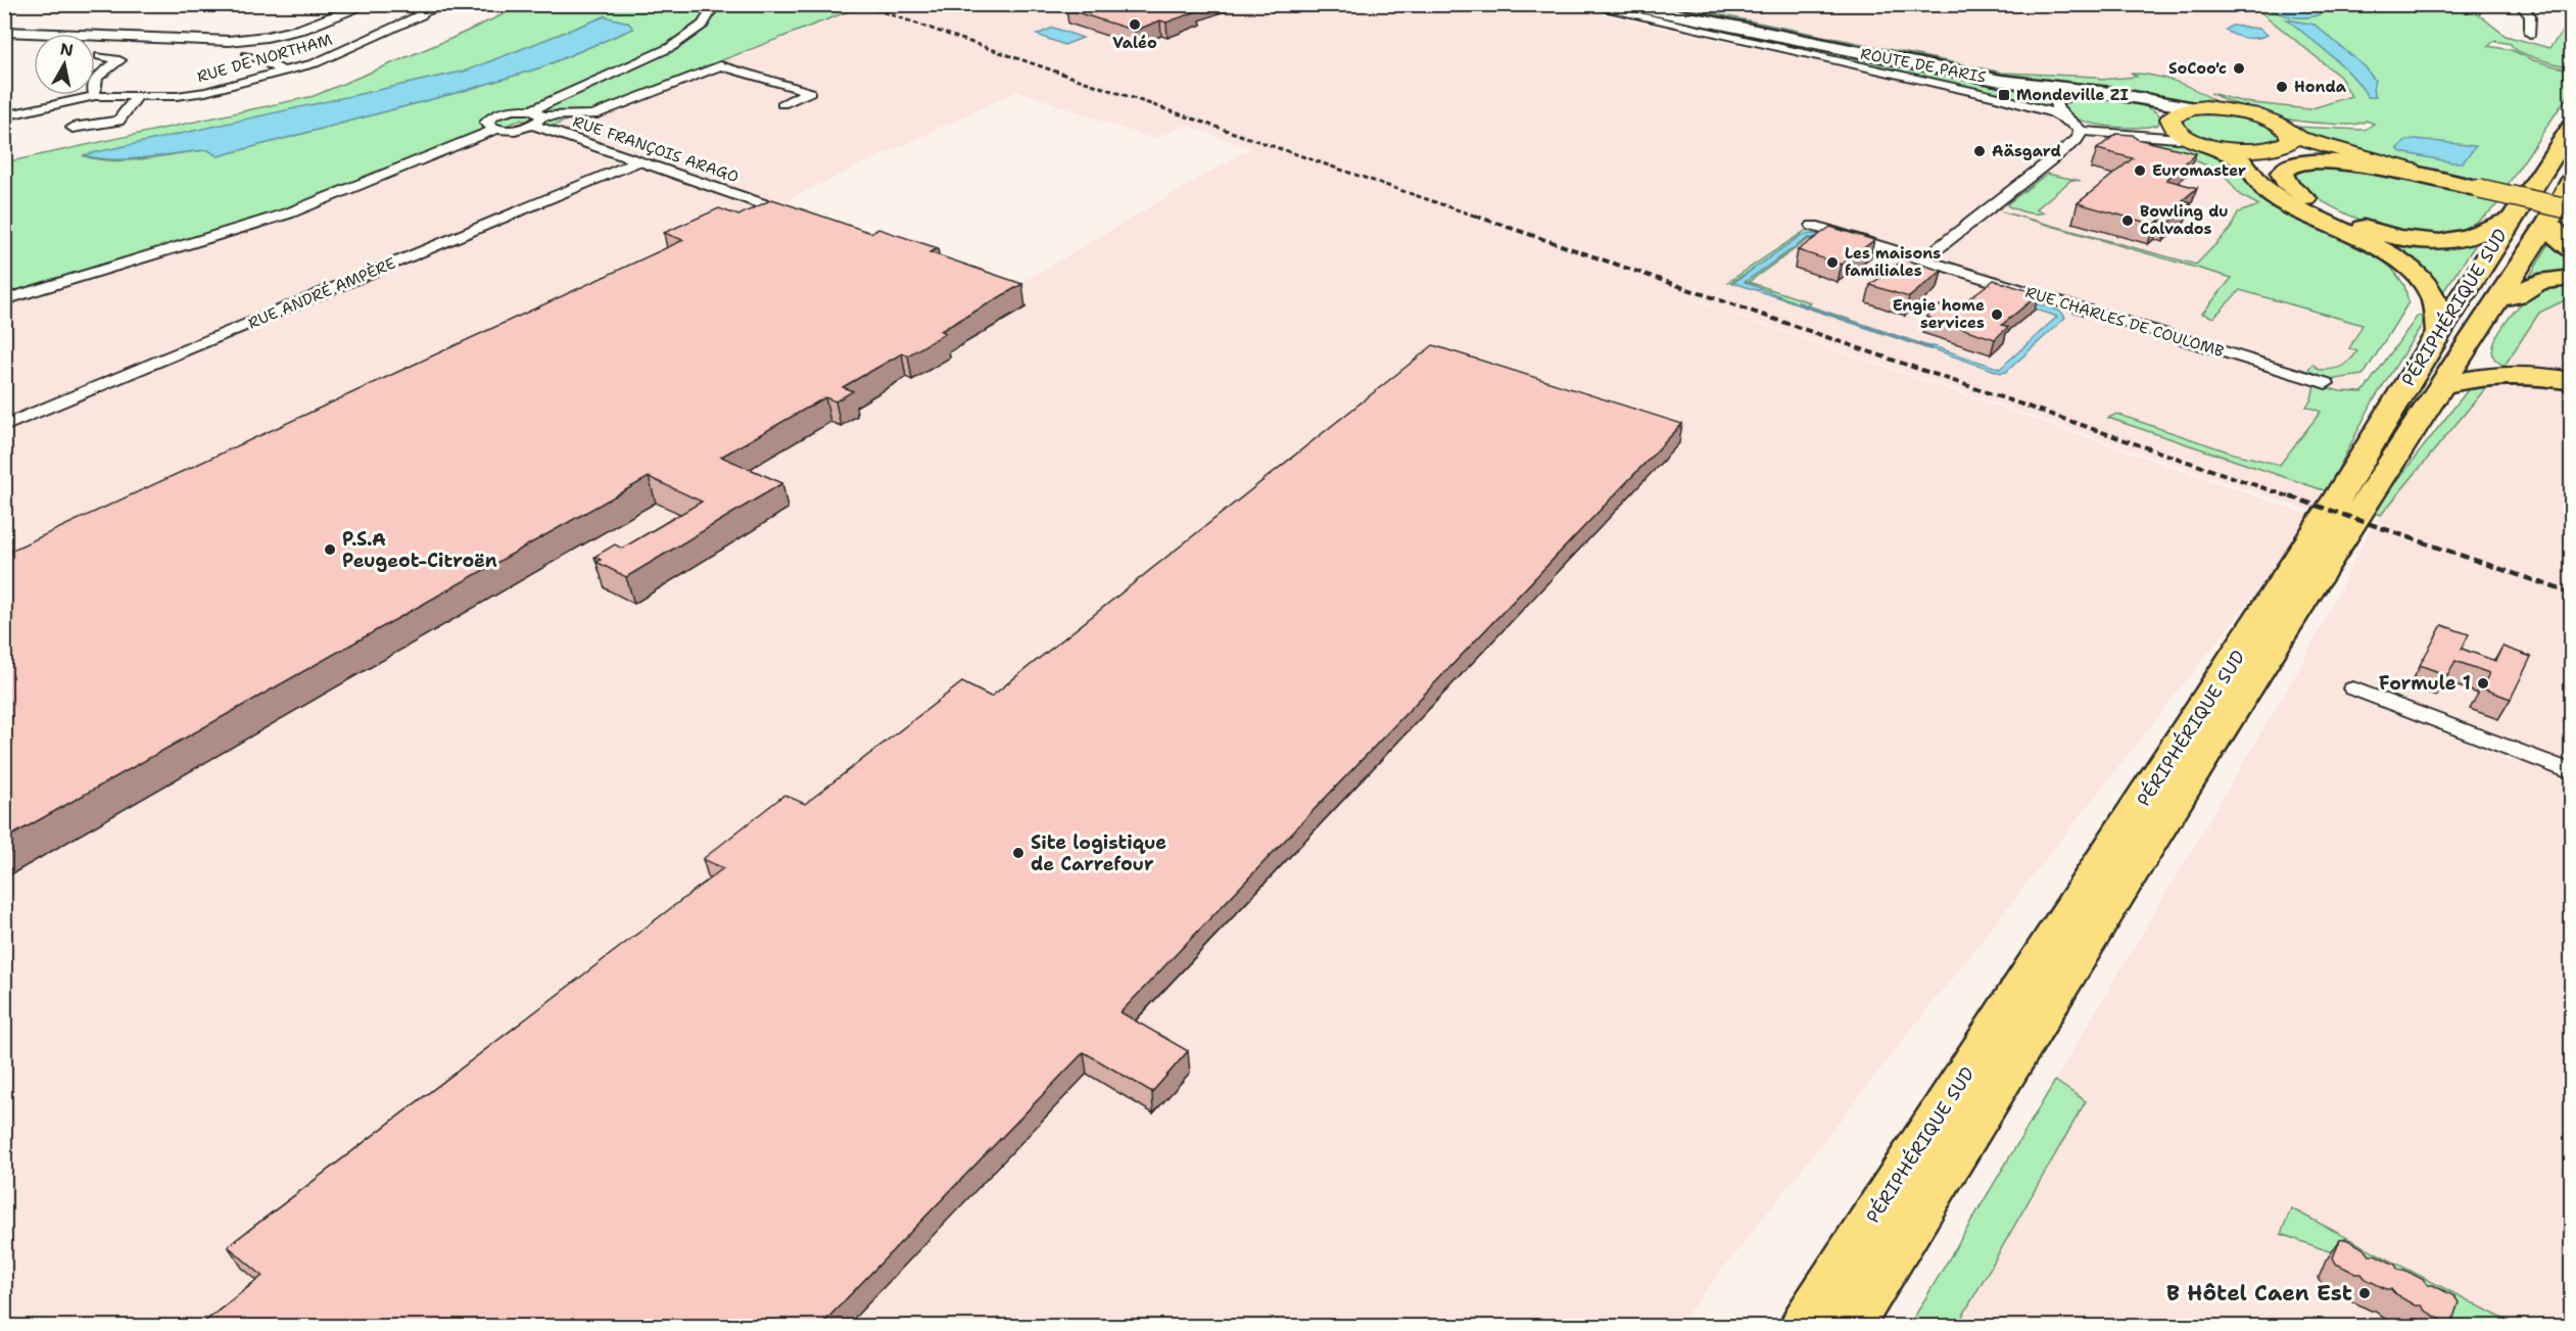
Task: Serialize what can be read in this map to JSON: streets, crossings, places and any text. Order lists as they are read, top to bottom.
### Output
{
  "streets": {
    "highway": ["PÉRIPHÉRIQUE SUD"],
    "main road": ["ROUTE DE PARIS"],
    "street": [
      "RUE DE NORTHAM",
      "RUE FRANÇOIS ARAGO",
      "RUE ANDRÉ AMPÈRE",
      "RUE CHARLES DE COULOMB"
    ]
  },
  "crossings": [
    ["RUE FRANÇOIS ARAGO", "RUE ANDRÉ AMPÈRE"]
  ],
  "places": {
    "other": [
      "Valéo",
      "SoCoo'c",
      "Honda",
      "Aäsgard",
      "Euromaster",
      "Bowling du Calvados",
      "Les maisons familiales",
      "Engie home services",
      "P.S.A Peugeot-Citroën",
      "Formule 1",
      "Site logistique de Carrefour",
      "B Hôtel Caen Est"
    ],
    "transit": ["Mondeville ZI"]
  },
  "north": "top"
}
